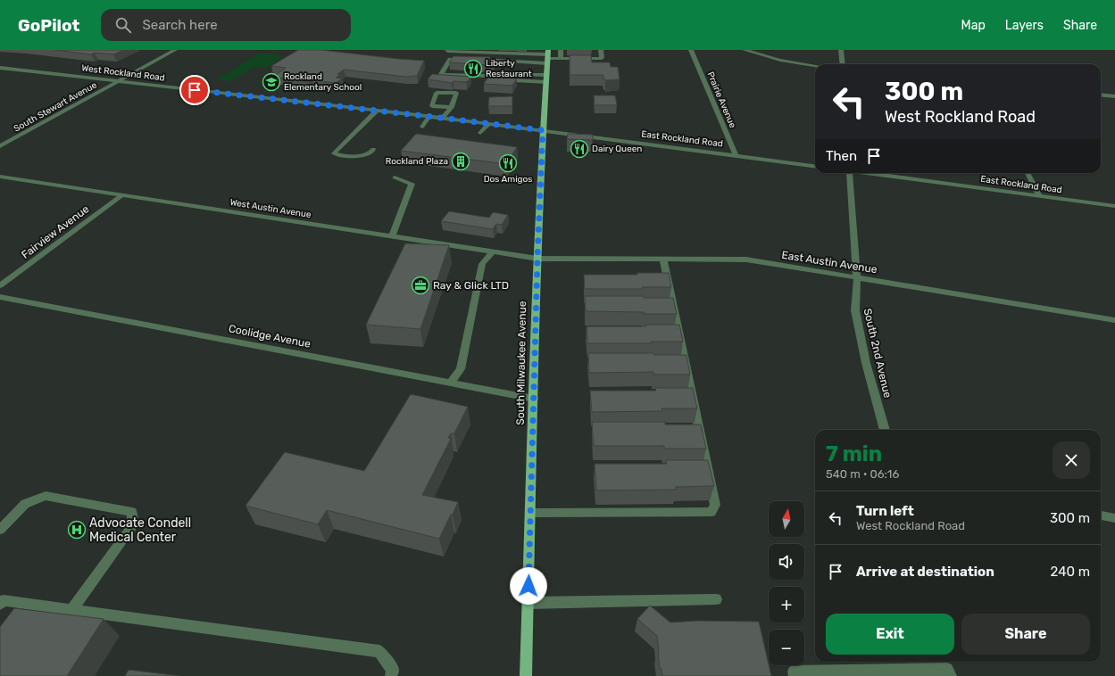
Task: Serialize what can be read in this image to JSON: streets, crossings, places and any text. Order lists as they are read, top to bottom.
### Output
{
  "streets": {
    "main road": ["South Milwaukee Avenue"],
    "street": [
      "West Rockland Road",
      "Prairie Avenue",
      "South Stewart Avenue",
      "East Rockland Road",
      "West Austin Avenue",
      "Fairview Avenue",
      "East Austin Avenue",
      "Coolidge Avenue",
      "South 2nd Avenue"
    ]
  },
  "crossings": [
    ["West Rockland Road", "South Stewart Avenue"],
    ["West Rockland Road", "East Rockland Road"],
    ["West Rockland Road", "South Milwaukee Avenue"],
    ["Prairie Avenue", "East Rockland Road"],
    ["East Rockland Road", "South Milwaukee Avenue"],
    ["West Austin Avenue", "Fairview Avenue"],
    ["West Austin Avenue", "East Austin Avenue"],
    ["West Austin Avenue", "South Milwaukee Avenue"],
    ["East Austin Avenue", "South 2nd Avenue"],
    ["East Austin Avenue", "South Milwaukee Avenue"],
    ["Coolidge Avenue", "South Milwaukee Avenue"]
  ],
  "places": {
    "restaurant": ["Liberty Restaurant", "Dairy Queen", "Dos Amigos"],
    "school or university": ["Rockland Elementary School"],
    "building": ["Rockland Plaza"],
    "office": ["Ray & Glick LTD"],
    "hospital": ["Advocate Condell Medical Center"]
  },
  "north": "top",
  "page": {
    "header": "GoPilot",
    "search": "Search here",
    "nav": ["Map", "Layers", "Share"],
    "turn": ["300 m", "West Rockland Road"],
    "then": "Then",
    "heading": ["7 min", "540 m · 06:16"],
    "list": [
      {
        "name": "Turn left",
        "note": "West Rockland Road",
        "value": "300 m"
      },
      {
        "name": "Arrive at destination",
        "value": "240 m"
      }
    ],
    "map_buttons": ["+", "−"],
    "buttons": ["Exit", "Share"]
  }
}
